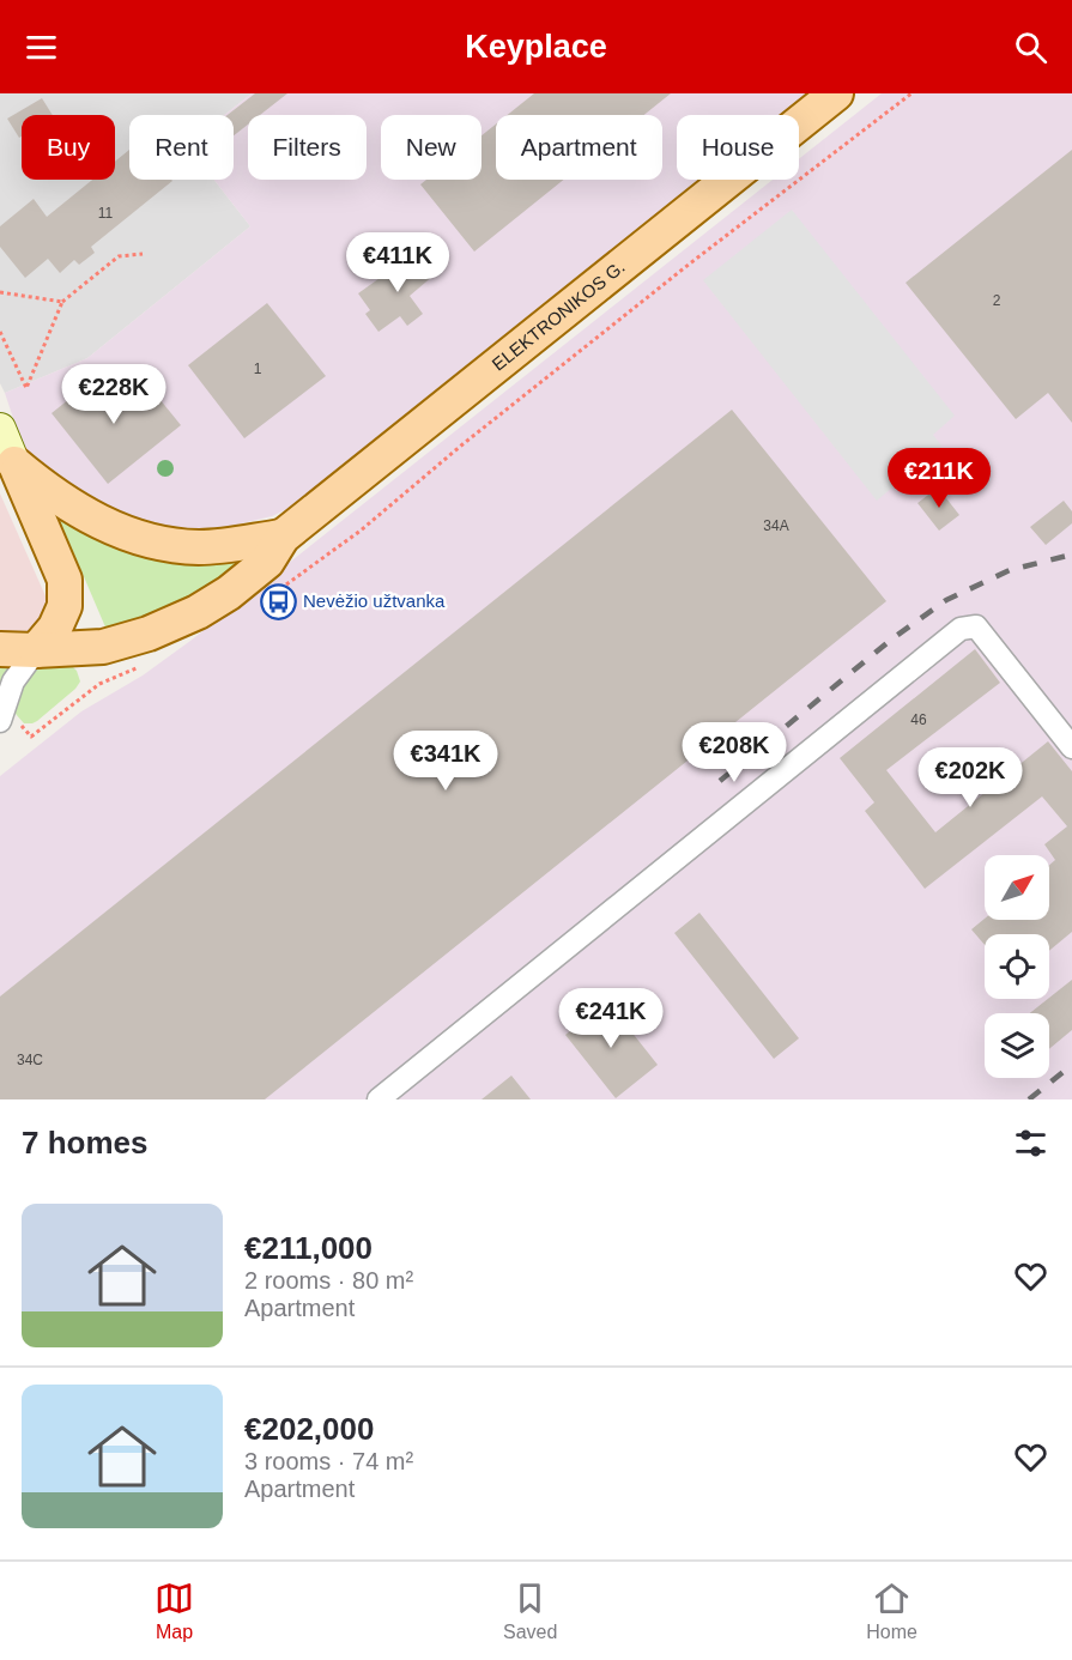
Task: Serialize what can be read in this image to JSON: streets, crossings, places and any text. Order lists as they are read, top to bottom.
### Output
{
  "streets": {
    "main road": ["ELEKTRONIKOS G."]
  },
  "places": {
    "bus stop": ["Nevėžio užtvanka"]
  },
  "house_numbers": [
    "11",
    "2",
    "1",
    "34A",
    "46",
    "34C"
  ],
  "north": "top right",
  "page": {
    "header": "Keyplace",
    "chip": [
      "Buy",
      "Rent",
      "Filters",
      "New",
      "Apartment",
      "House"
    ],
    "price": [
      "€411K",
      "€228K",
      "€211K",
      "€208K",
      "€341K",
      "€202K",
      "€241K"
    ],
    "heading": "7 homes",
    "list": [
      {
        "name": "€211,000",
        "note": "2 rooms · 80 m² · Apartment"
      },
      {
        "name": "€202,000",
        "note": "3 rooms · 74 m² · Apartment"
      }
    ],
    "tabs": ["Map", "Saved", "Home"]
  }
}
